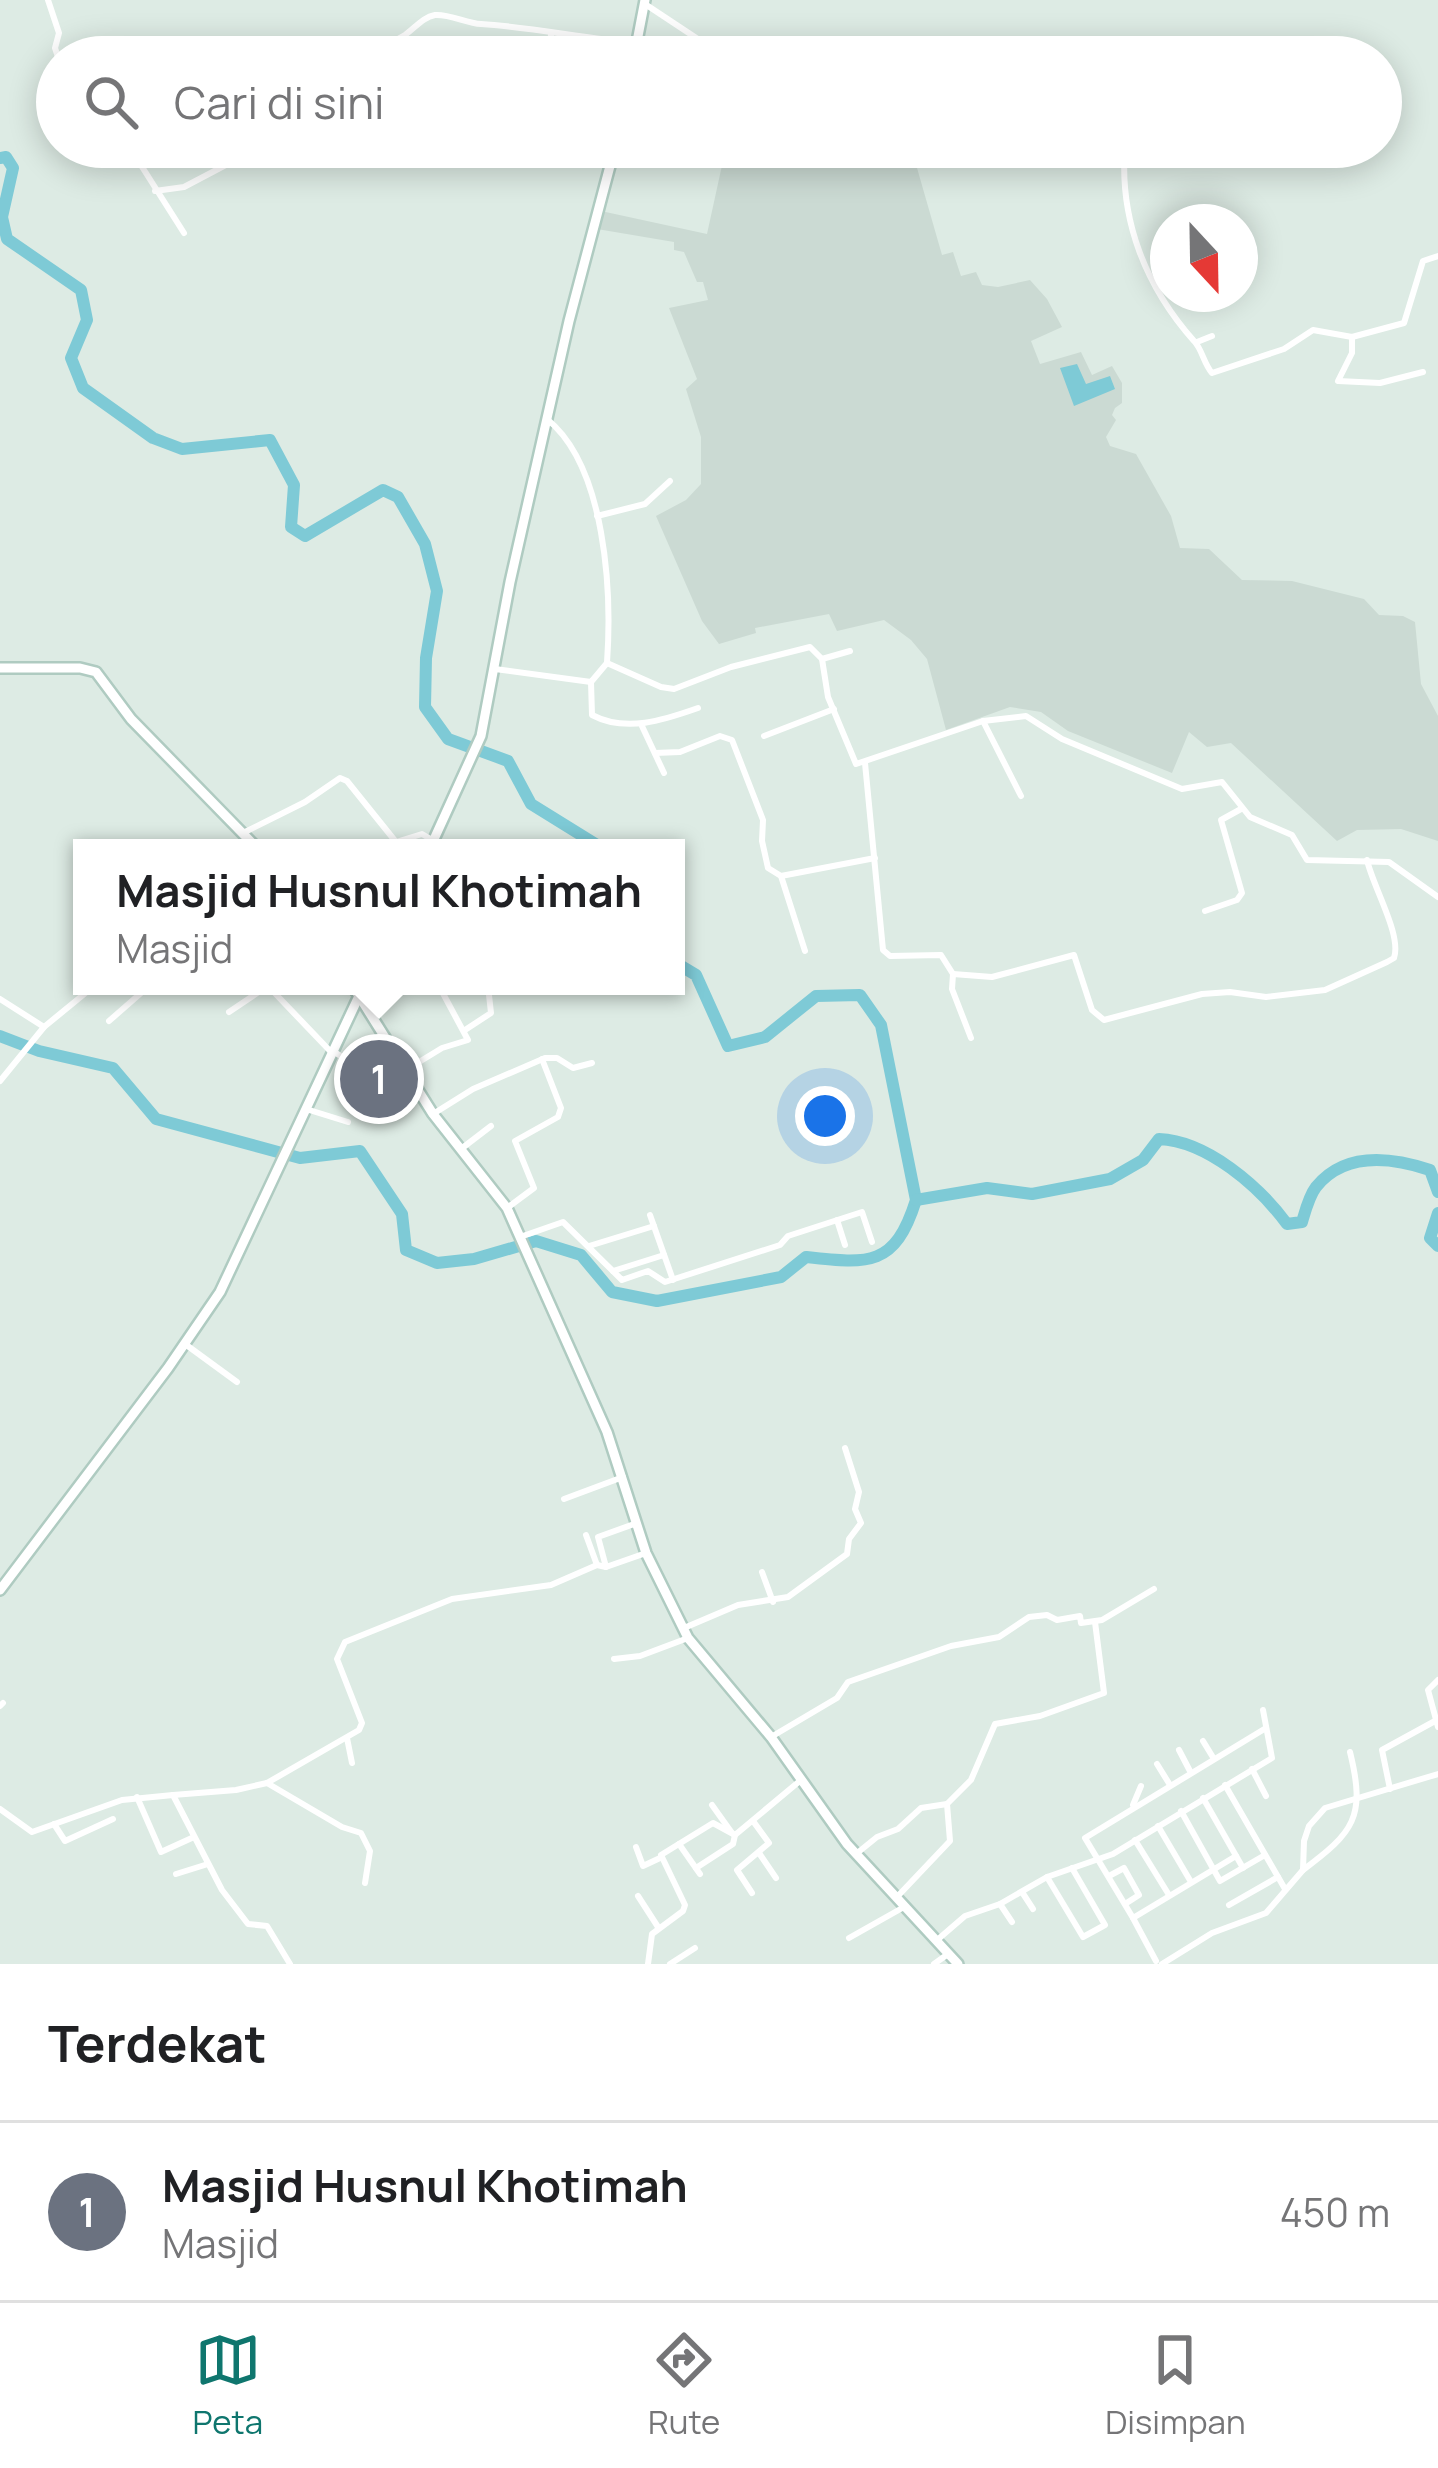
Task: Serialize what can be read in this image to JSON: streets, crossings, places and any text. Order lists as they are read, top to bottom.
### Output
{
  "north": "bottom",
  "page": {
    "search": "Cari di sini",
    "popup": ["Masjid Husnul Khotimah", "Masjid"],
    "pins": "1",
    "heading": "Terdekat",
    "list": [
      {
        "mark": "1",
        "name": "Masjid Husnul Khotimah",
        "note": "Masjid",
        "value": "450 m"
      }
    ],
    "nav": ["Peta", "Rute", "Disimpan"]
  }
}
